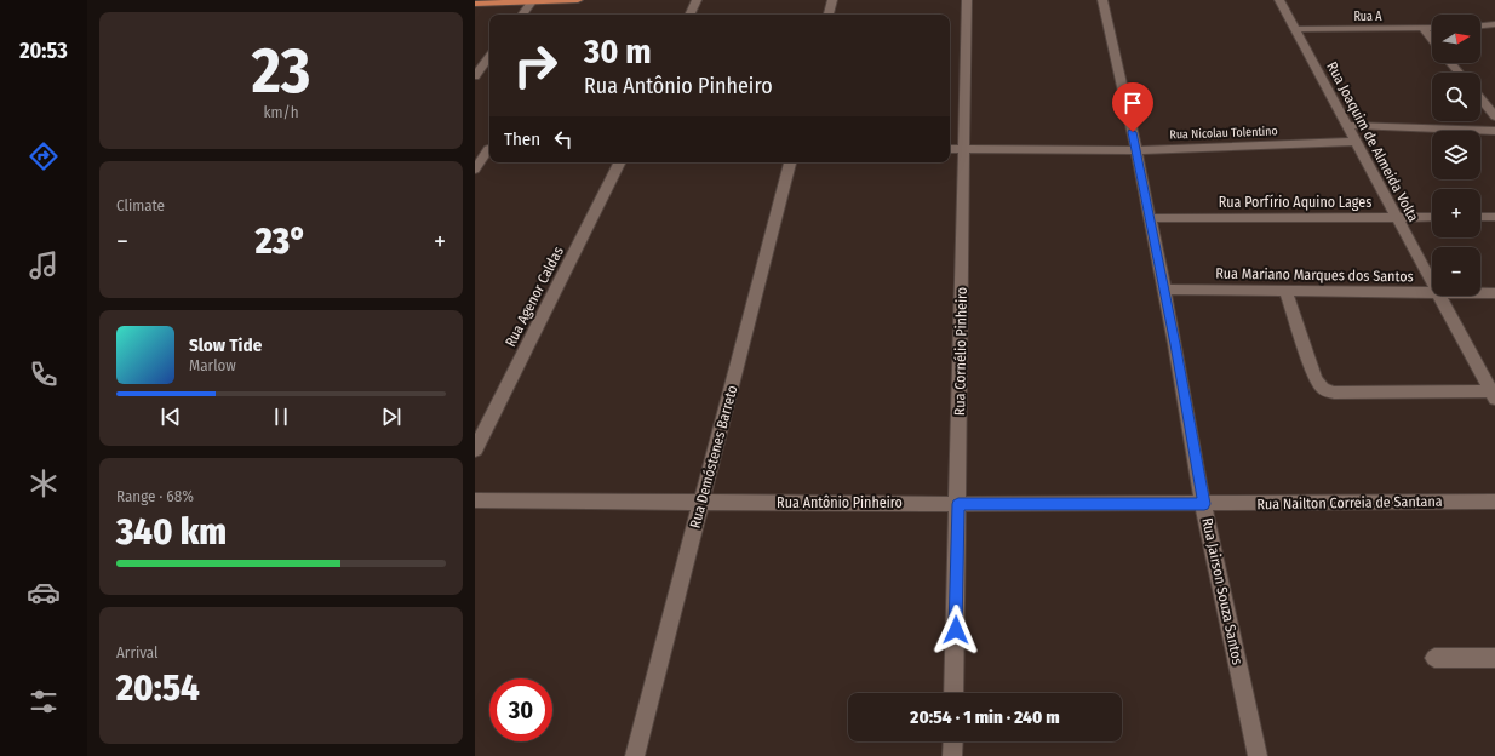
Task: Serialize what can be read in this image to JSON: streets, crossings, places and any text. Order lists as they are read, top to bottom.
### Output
{
  "streets": {
    "street": [
      "Rua A",
      "Rua Nicolau Tolentino",
      "Rua Joaquim de Almeida Volta",
      "Rua Porfírio Aquino Lages",
      "Rua Mariano Marques dos Santos",
      "Rua Agenor Caldas",
      "Rua Cornélio Pinheiro",
      "Rua Demóstenes Barreto",
      "Rua Antônio Pinheiro",
      "Rua Nailton Correia de Santana",
      "Rua Jairson Souza Santos"
    ]
  },
  "crossings": [
    ["Rua A", "Rua Joaquim de Almeida Volta"],
    ["Rua Nicolau Tolentino", "Rua Joaquim de Almeida Volta"],
    ["Rua Nicolau Tolentino", "Rua Cornélio Pinheiro"],
    ["Rua Nicolau Tolentino", "Rua Jairson Souza Santos"],
    ["Rua Joaquim de Almeida Volta", "Rua Porfírio Aquino Lages"],
    ["Rua Porfírio Aquino Lages", "Rua Jairson Souza Santos"],
    ["Rua Mariano Marques dos Santos", "Rua Jairson Souza Santos"],
    ["Rua Cornélio Pinheiro", "Rua Antônio Pinheiro"],
    ["Rua Demóstenes Barreto", "Rua Antônio Pinheiro"],
    ["Rua Antônio Pinheiro", "Rua Nailton Correia de Santana"],
    ["Rua Antônio Pinheiro", "Rua Jairson Souza Santos"],
    ["Rua Nailton Correia de Santana", "Rua Jairson Souza Santos"]
  ],
  "north": "right",
  "page": {
    "tabs": "20:53",
    "tile": [
      ["23", "km/h"],
      "Climate",
      ["Range · 68%", "340 km"],
      ["Arrival", "20:54"]
    ],
    "map_buttons": ["+", "−"],
    "turn": ["30 m", "Rua Antônio Pinheiro"],
    "then": "Then",
    "heat": ["−", "23°", "+"],
    "song": ["Slow Tide", "Marlow"],
    "limit": "30",
    "trip": "20:54 · 1 min · 240 m"
  }
}
